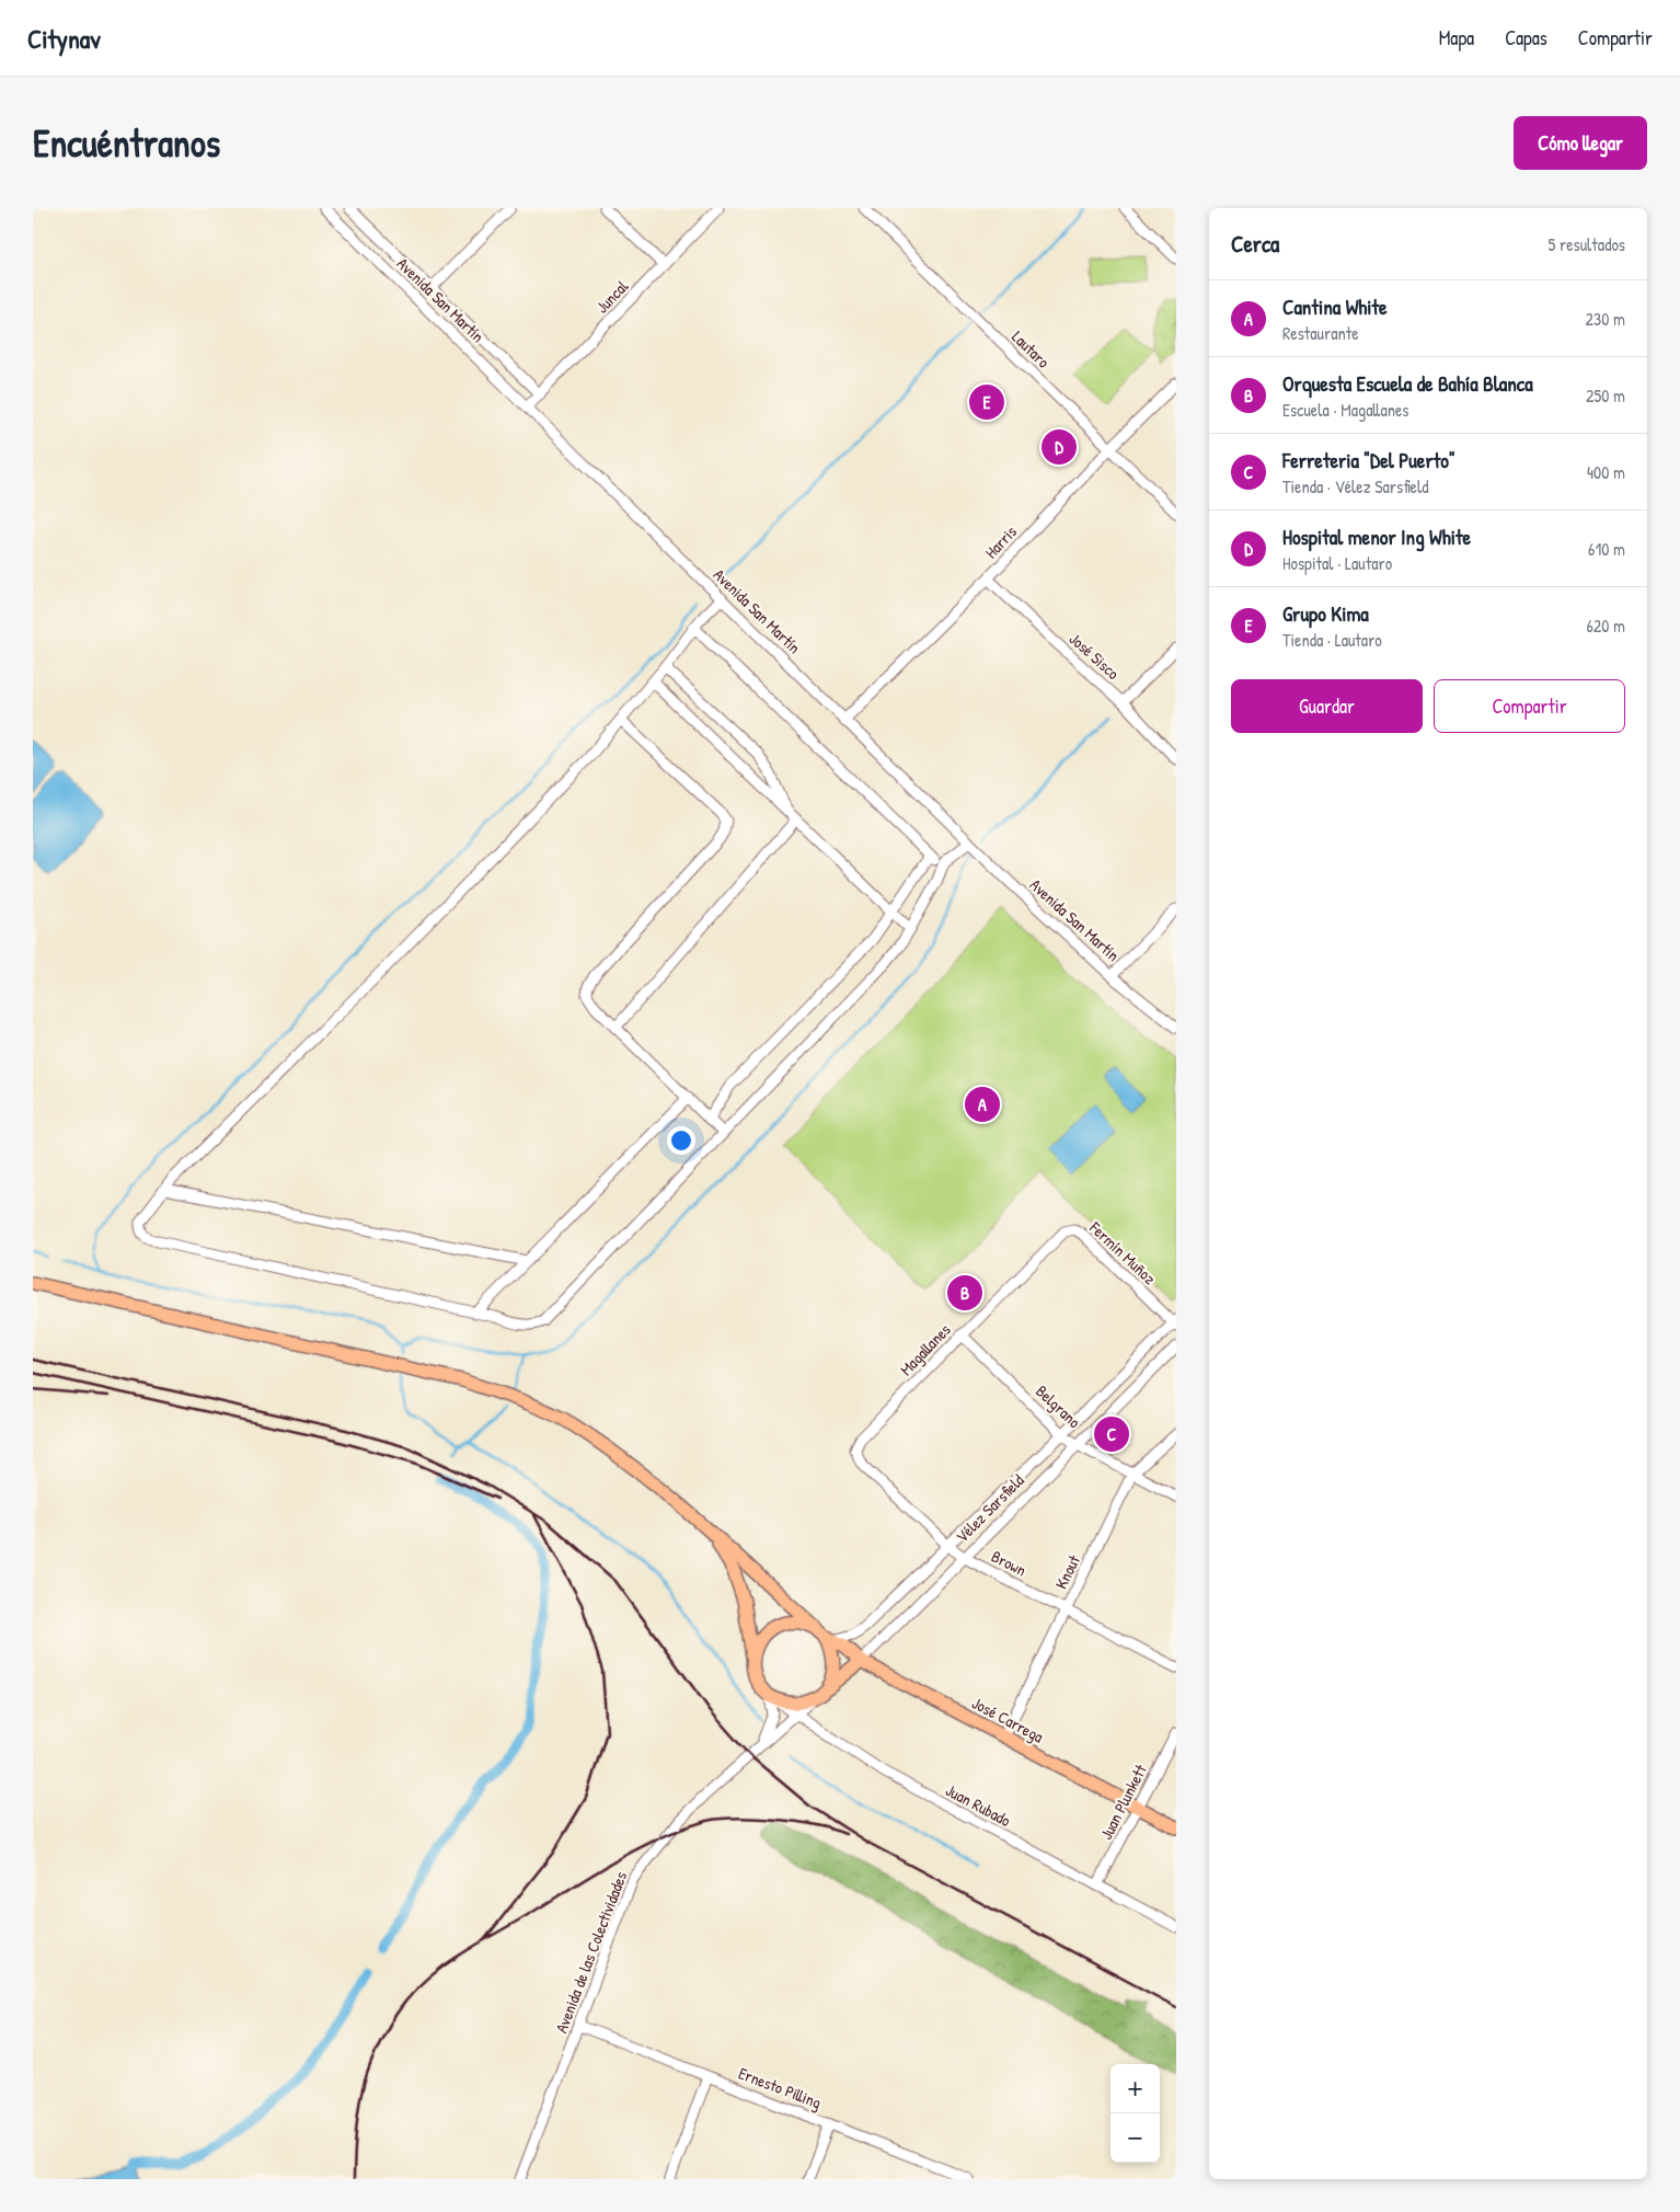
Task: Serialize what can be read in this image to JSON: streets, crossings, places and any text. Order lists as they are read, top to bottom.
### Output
{
  "streets": {
    "main road": ["Vélez Sarsfield", "José Carrega"],
    "street": [
      "Juncal",
      "Avenida San Martín",
      "Lautaro",
      "Harris",
      "José Sisco",
      "Fermín Muñoz",
      "Magallanes",
      "Belgrano",
      "Brown",
      "Knout",
      "Juan Plunkett",
      "Juan Rubado",
      "Avenida de las Colectividades",
      "Ernesto Pilling"
    ]
  },
  "crossings": [
    ["Juncal", "Avenida San Martín"],
    ["Avenida San Martín", "Harris"],
    ["Lautaro", "Harris"],
    ["Harris", "José Sisco"],
    ["Fermín Muñoz", "Magallanes"],
    ["Fermín Muñoz", "Vélez Sarsfield"],
    ["Magallanes", "Belgrano"],
    ["Magallanes", "Brown"],
    ["Belgrano", "Vélez Sarsfield"],
    ["Belgrano", "Knout"],
    ["Vélez Sarsfield", "Brown"],
    ["Vélez Sarsfield", "José Carrega"],
    ["Vélez Sarsfield", "Juan Rubado"],
    ["Brown", "Knout"],
    ["Knout", "José Carrega"],
    ["José Carrega", "Juan Plunkett"],
    ["José Carrega", "Juan Rubado"],
    ["Juan Plunkett", "Juan Rubado"],
    ["Juan Rubado", "Avenida de las Colectividades"],
    ["Avenida de las Colectividades", "Ernesto Pilling"]
  ],
  "page": {
    "header": "Citynav",
    "nav": ["Mapa", "Capas", "Compartir"],
    "buttons": [
      "Cómo llegar",
      ["Guardar", "Compartir"]
    ],
    "title": "Encuéntranos",
    "heading": ["Cerca", "5 resultados"],
    "list": [
      {
        "mark": "A",
        "name": "Cantina White",
        "note": "Restaurante",
        "value": "230 m"
      },
      {
        "mark": "B",
        "name": "Orquesta Escuela de Bahía Blanca",
        "note": "Escuela · Magallanes",
        "value": "250 m"
      },
      {
        "mark": "C",
        "name": "Ferreteria \"Del Puerto\"",
        "note": "Tienda · Vélez Sarsfield",
        "value": "400 m"
      },
      {
        "mark": "D",
        "name": "Hospital menor Ing White",
        "note": "Hospital · Lautaro",
        "value": "610 m"
      },
      {
        "mark": "E",
        "name": "Grupo Kima",
        "note": "Tienda · Lautaro",
        "value": "620 m"
      }
    ],
    "pins": [
      "E",
      "D",
      "A",
      "B",
      "C"
    ],
    "map_buttons": ["+", "−"]
  }
}
